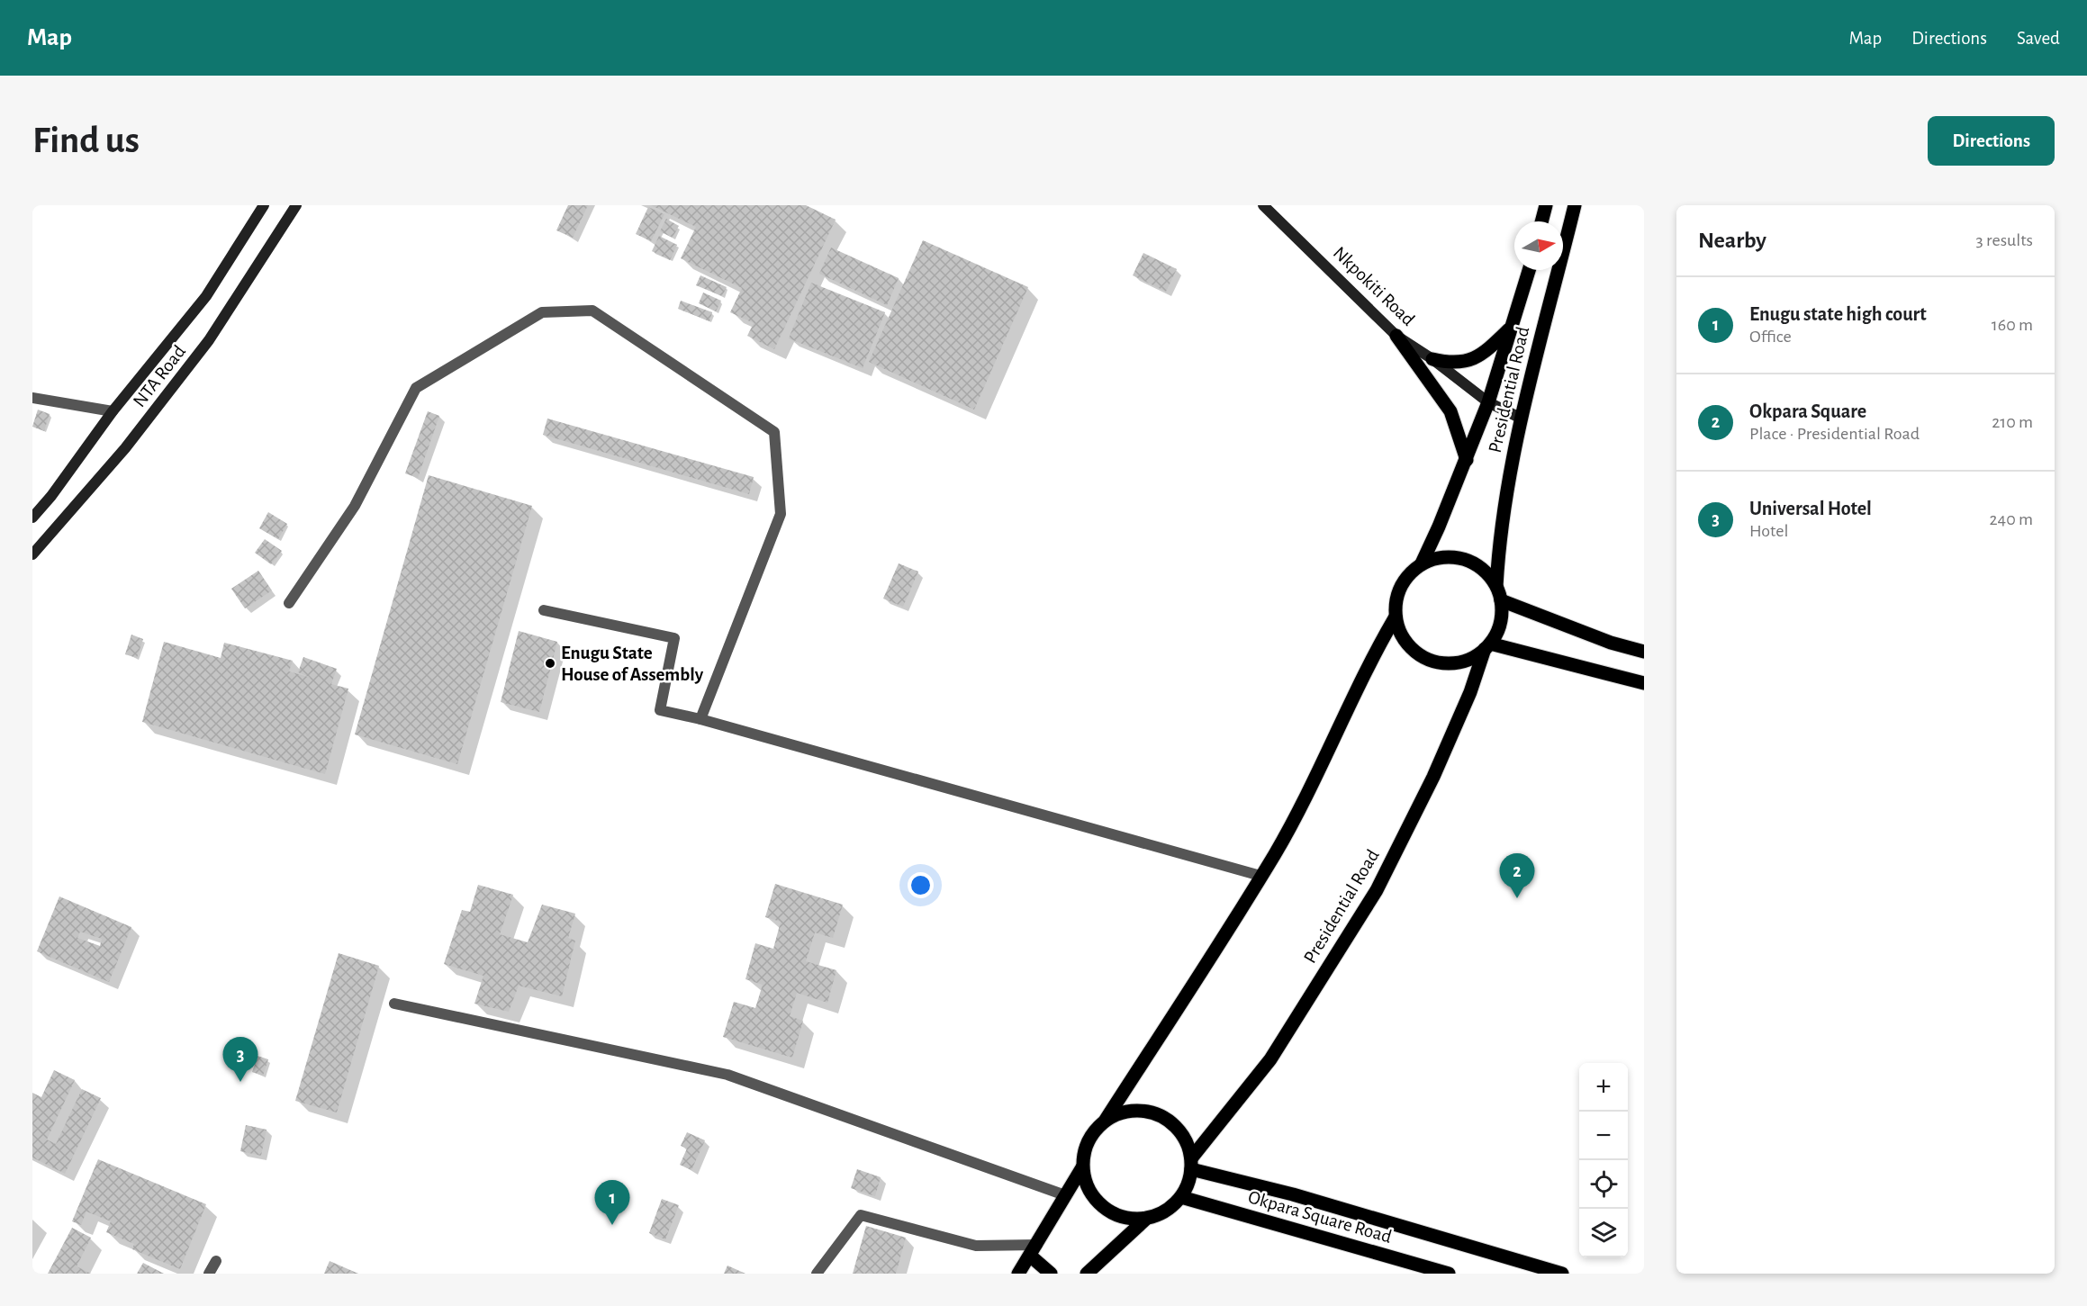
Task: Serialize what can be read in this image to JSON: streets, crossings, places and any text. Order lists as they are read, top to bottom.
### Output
{
  "streets": {
    "main road": [
      "Nkpokiti Road",
      "NTA Road",
      "Presidential Road",
      "Okpara Square Road"
    ]
  },
  "crossings": [
    ["Nkpokiti Road", "Presidential Road"],
    ["Presidential Road", "Okpara Square Road"]
  ],
  "places": ["Enugu State House of Assembly"],
  "north": "right",
  "page": {
    "header": "Map",
    "nav": ["Map", "Directions", "Saved"],
    "buttons": "Directions",
    "title": "Find us",
    "heading": ["Nearby", "3 results"],
    "list": [
      {
        "mark": "1",
        "name": "Enugu state high court",
        "note": "Office",
        "value": "160 m"
      },
      {
        "mark": "2",
        "name": "Okpara Square",
        "note": "Place · Presidential Road",
        "value": "210 m"
      },
      {
        "mark": "3",
        "name": "Universal Hotel",
        "note": "Hotel",
        "value": "240 m"
      }
    ],
    "pins": ["2", "3", "1"],
    "map_buttons": ["+", "−"]
  }
}
